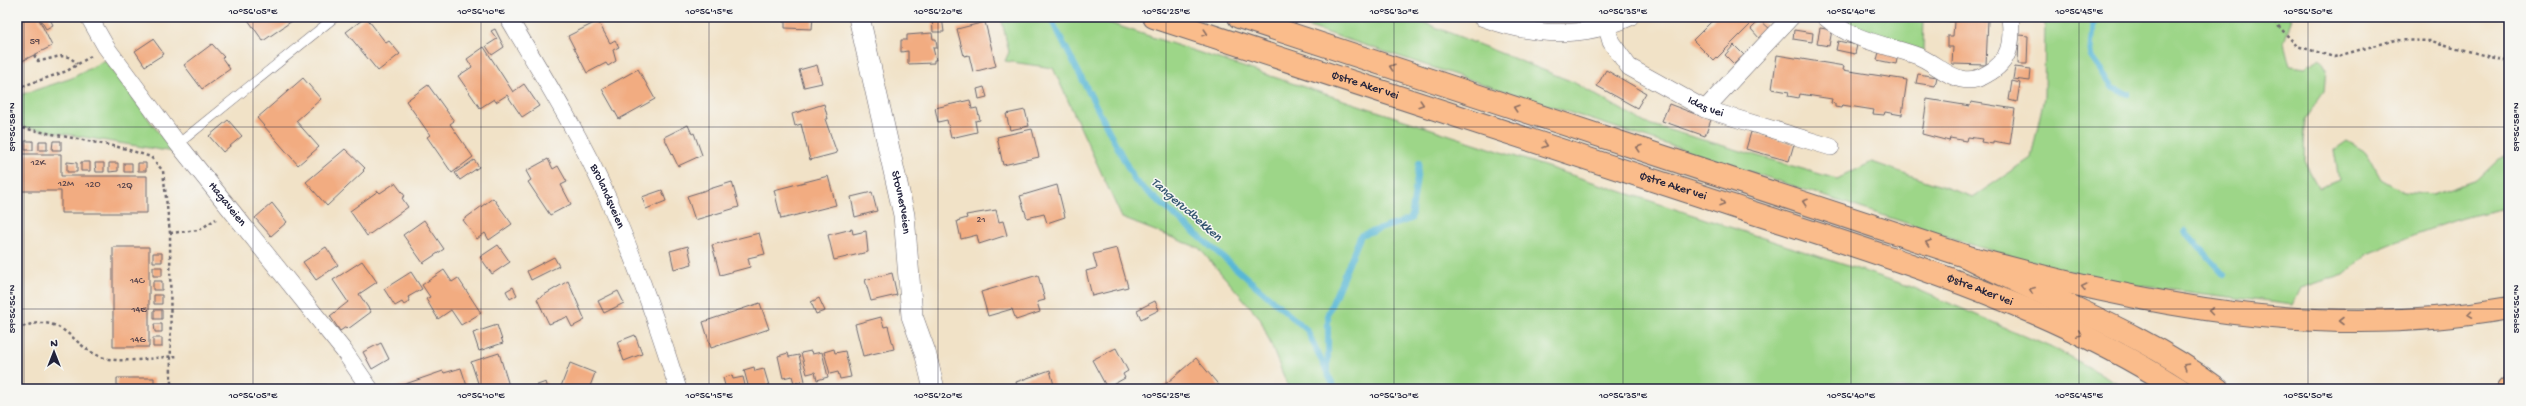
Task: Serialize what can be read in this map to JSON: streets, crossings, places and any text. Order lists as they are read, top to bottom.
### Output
{
  "streets": {
    "highway": ["Østre Aker vei"],
    "street": [
      "Idas vei",
      "Brolandsveien",
      "Stovnerveien",
      "Hagaveien"
    ]
  },
  "water": ["Tangerudbekken"],
  "house_numbers": [
    "59",
    "12K",
    "12M",
    "12O",
    "12Q",
    "21",
    "14C",
    "14E",
    "14G"
  ],
  "north": "top",
  "coordinates": [
    "10°56'05\"E",
    "10°56'10\"E",
    "10°56'15\"E",
    "10°56'20\"E",
    "10°56'25\"E",
    "10°56'30\"E",
    "10°56'35\"E",
    "10°56'40\"E",
    "10°56'45\"E",
    "10°56'50\"E",
    "59°56'58\"N",
    "59°56'56\"N"
  ]
}
